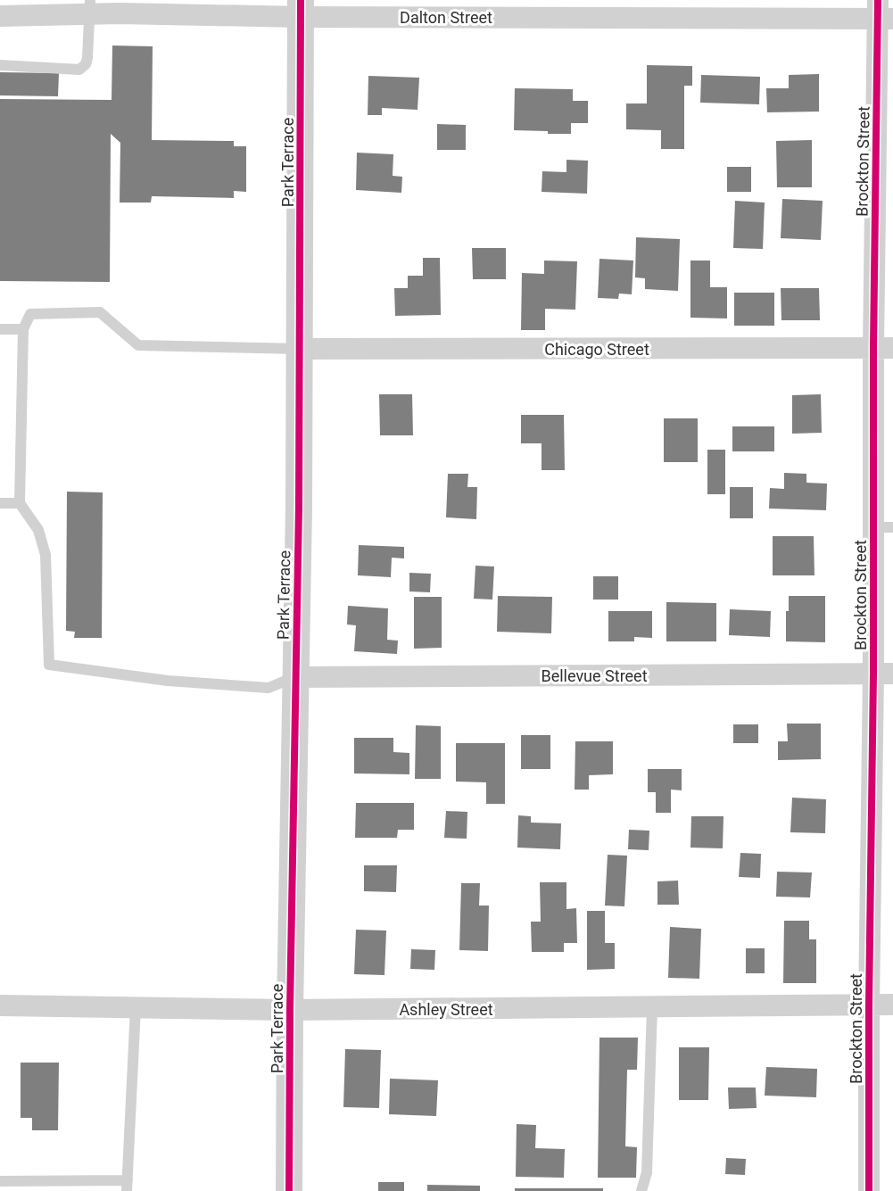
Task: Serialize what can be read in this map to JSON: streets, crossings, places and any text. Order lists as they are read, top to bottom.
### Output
{
  "streets": {
    "street": [
      "Dalton Street",
      "Brockton Street",
      "Park Terrace",
      "Chicago Street",
      "Bellevue Street",
      "Ashley Street"
    ]
  },
  "crossings": [
    ["Dalton Street", "Brockton Street"],
    ["Dalton Street", "Park Terrace"],
    ["Brockton Street", "Chicago Street"],
    ["Brockton Street", "Bellevue Street"],
    ["Brockton Street", "Ashley Street"],
    ["Park Terrace", "Chicago Street"],
    ["Park Terrace", "Bellevue Street"],
    ["Park Terrace", "Ashley Street"]
  ]
}
